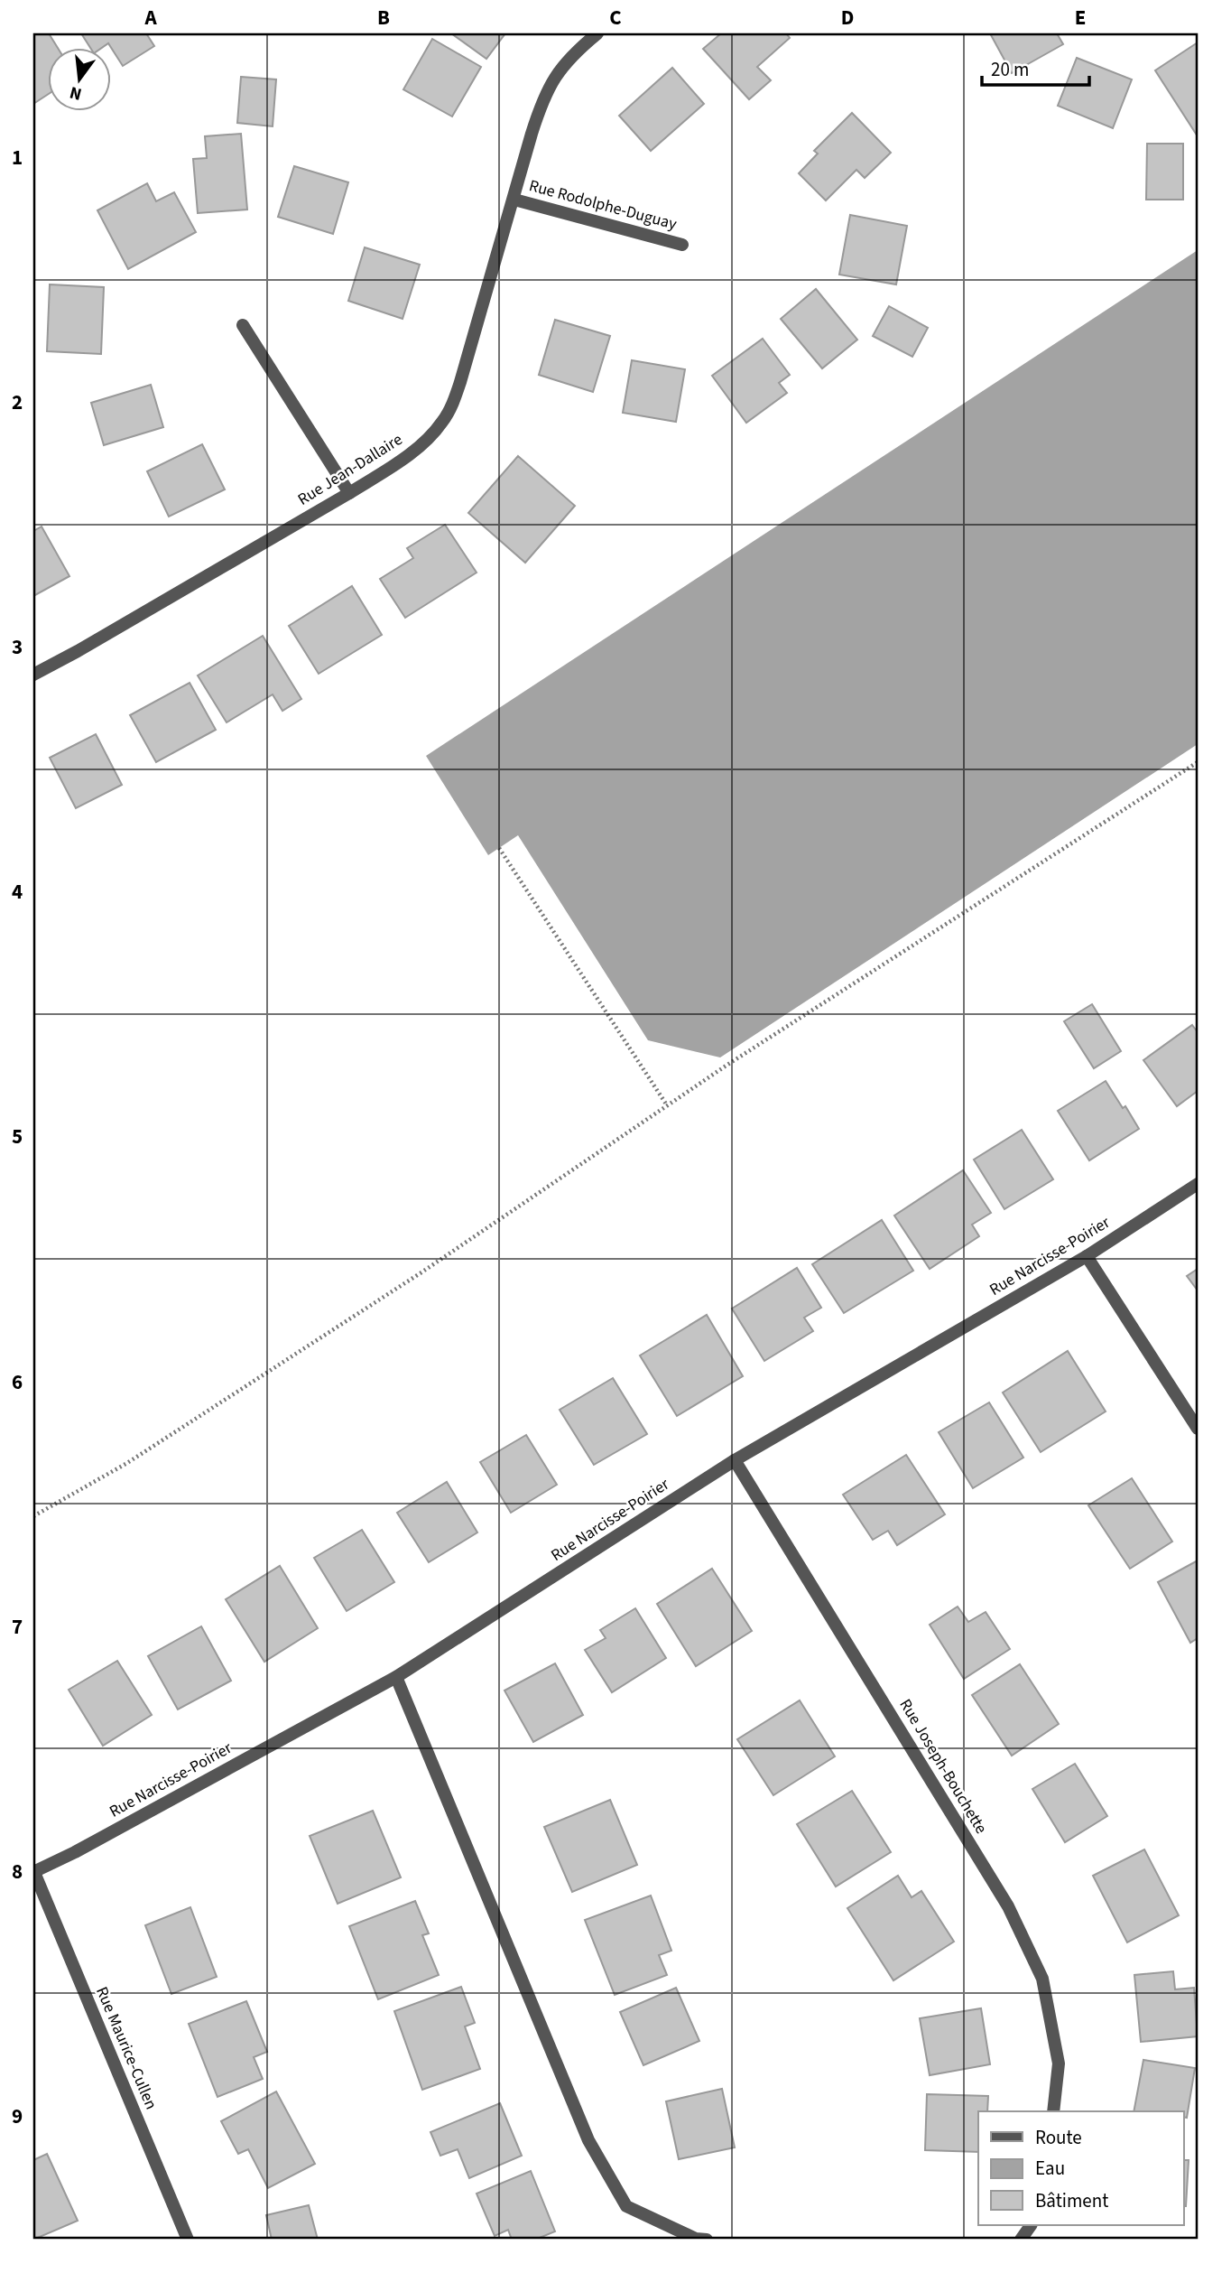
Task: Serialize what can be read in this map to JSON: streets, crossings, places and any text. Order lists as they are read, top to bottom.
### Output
{
  "streets": {
    "street": [
      "Rue Rodolphe-Duguay",
      "Rue Jean-Dallaire",
      "Rue Narcisse-Poirier",
      "Rue Joseph-Bouchette",
      "Rue Maurice-Cullen"
    ]
  },
  "crossings": [
    ["Rue Rodolphe-Duguay", "Rue Jean-Dallaire"],
    ["Rue Narcisse-Poirier", "Rue Joseph-Bouchette"],
    ["Rue Narcisse-Poirier", "Rue Maurice-Cullen"]
  ],
  "legend": ["Route", "Eau", "Bâtiment"],
  "scale_bar": "20 m",
  "north": "bottom",
  "grid": {
    "columns": [
      "A",
      "B",
      "C",
      "D",
      "E"
    ],
    "rows": [
      "1",
      "2",
      "3",
      "4",
      "5",
      "6",
      "7",
      "8",
      "9"
    ]
  }
}
